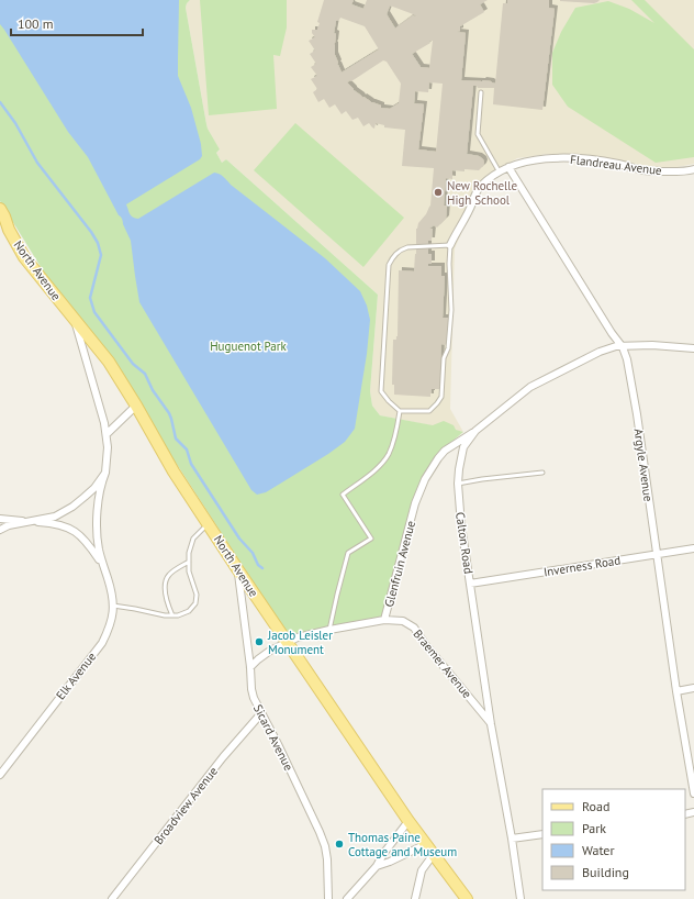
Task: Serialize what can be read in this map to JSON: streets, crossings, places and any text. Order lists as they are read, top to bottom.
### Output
{
  "streets": {
    "main road": ["North Avenue"],
    "street": [
      "Flandreau Avenue",
      "Argyle Avenue",
      "Calton Road",
      "Glenfruin Avenue",
      "Inverness Road",
      "Braemer Avenue",
      "Elk Avenue",
      "Sicard Avenue",
      "Broadview Avenue"
    ]
  },
  "crossings": [
    ["Flandreau Avenue", "Argyle Avenue"],
    ["North Avenue", "Glenfruin Avenue"],
    ["North Avenue", "Elk Avenue"],
    ["North Avenue", "Sicard Avenue"],
    ["Argyle Avenue", "Calton Road"],
    ["Argyle Avenue", "Inverness Road"],
    ["Calton Road", "Glenfruin Avenue"],
    ["Calton Road", "Inverness Road"],
    ["Calton Road", "Braemer Avenue"],
    ["Glenfruin Avenue", "Braemer Avenue"],
    ["Sicard Avenue", "Broadview Avenue"]
  ],
  "parks": ["Huguenot Park"],
  "places": ["New Rochelle High School", "Jacob Leisler Monument", "Thomas Paine Cottage and Museum"],
  "legend": [
    "Road",
    "Park",
    "Water",
    "Building"
  ],
  "scale_bar": "100 m"
}
